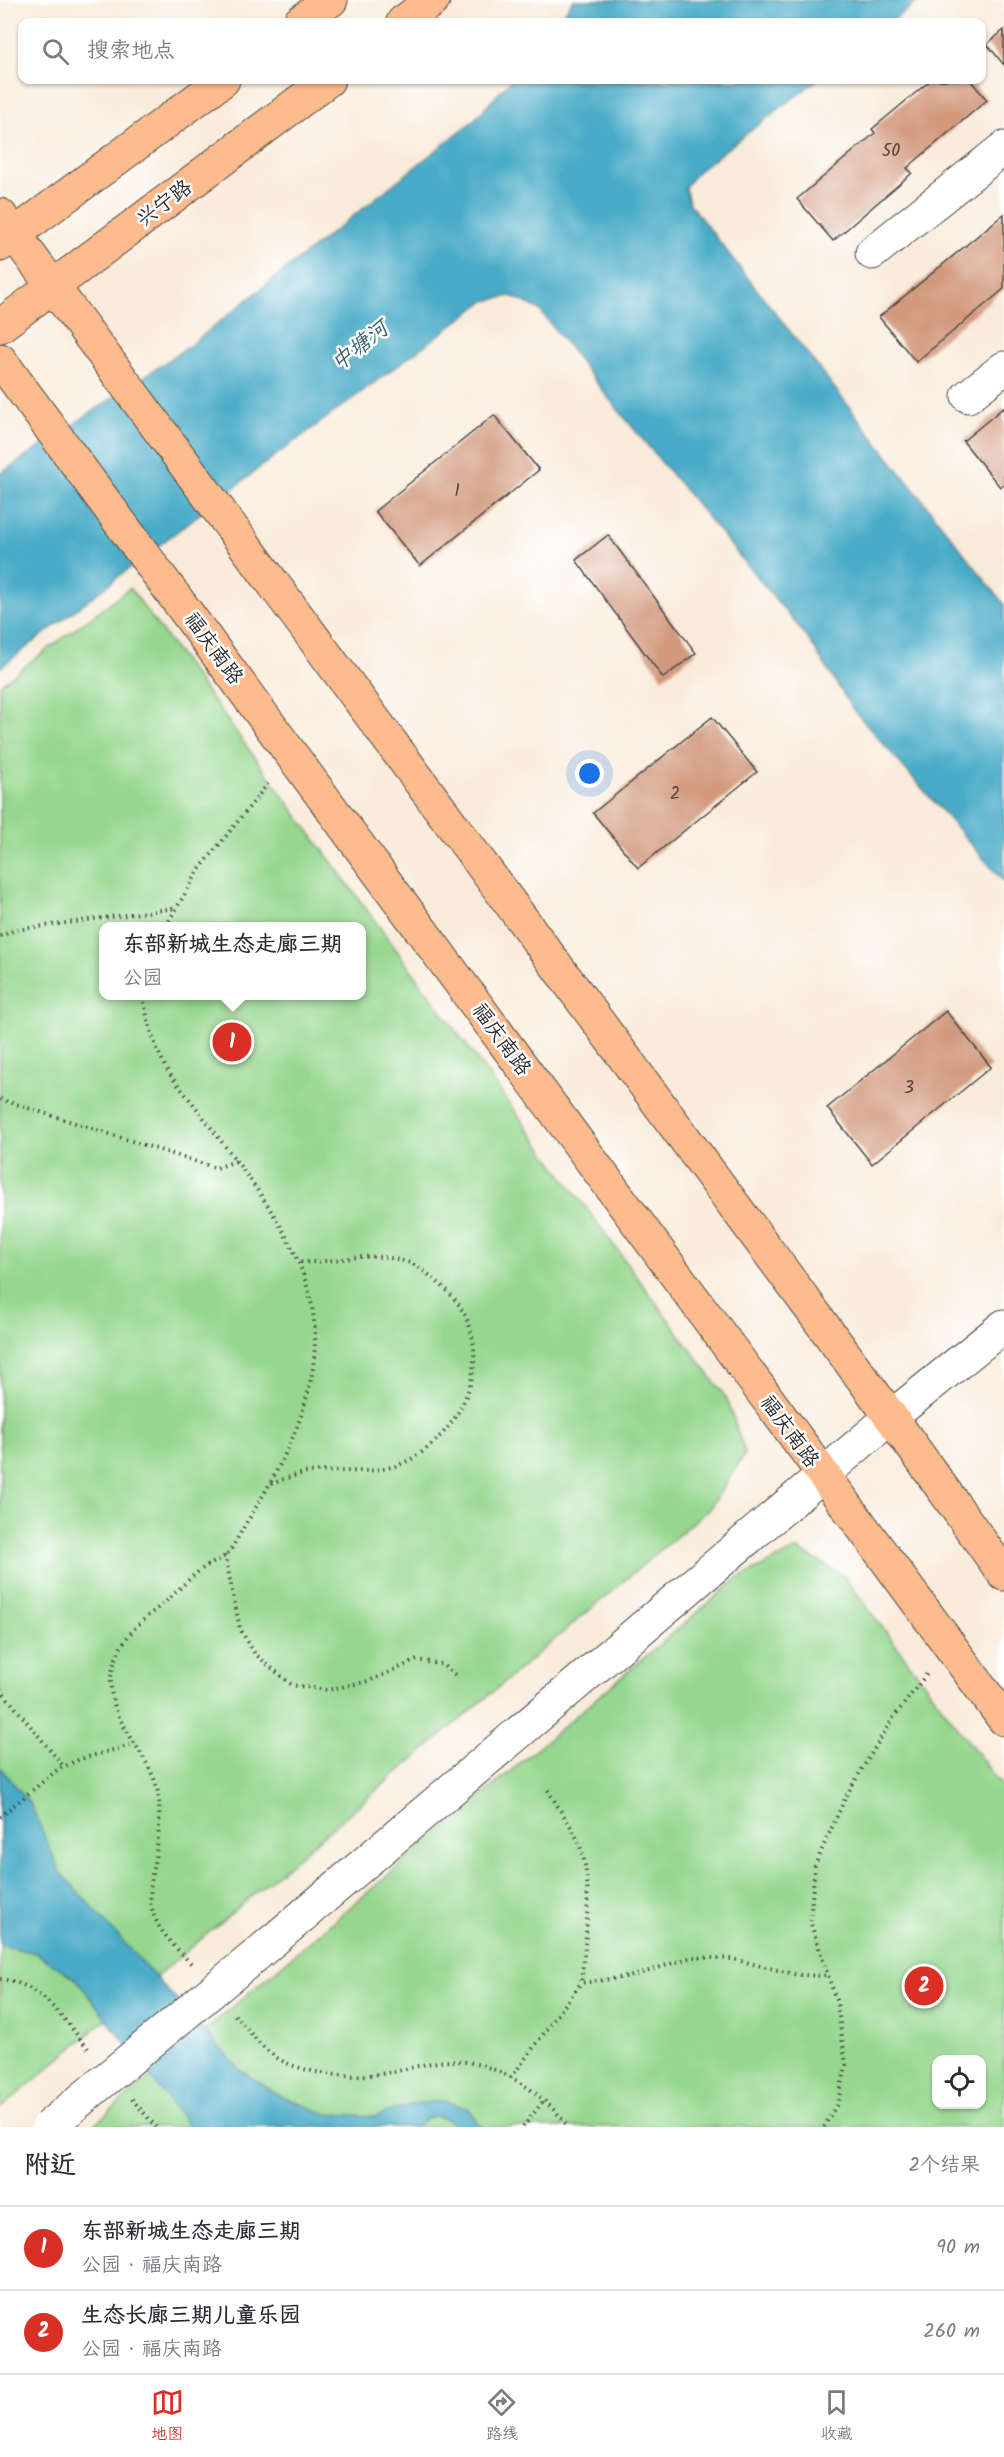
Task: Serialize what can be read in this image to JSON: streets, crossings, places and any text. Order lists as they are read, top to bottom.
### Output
{
  "streets": {
    "main road": ["兴宁路", "福庆南路"]
  },
  "water": ["中塘河"],
  "house_numbers": [
    "50",
    "1",
    "2",
    "3"
  ],
  "page": {
    "search": "搜索地点",
    "popup": ["东部新城生态走廊三期", "公园"],
    "pins": ["1", "2"],
    "heading": ["附近", "2个结果"],
    "list": [
      {
        "mark": "1",
        "name": "东部新城生态走廊三期",
        "note": "公园 · 福庆南路",
        "value": "90 m"
      },
      {
        "mark": "2",
        "name": "生态长廊三期儿童乐园",
        "note": "公园 · 福庆南路",
        "value": "260 m"
      }
    ],
    "nav": ["地图", "路线", "收藏"]
  }
}
